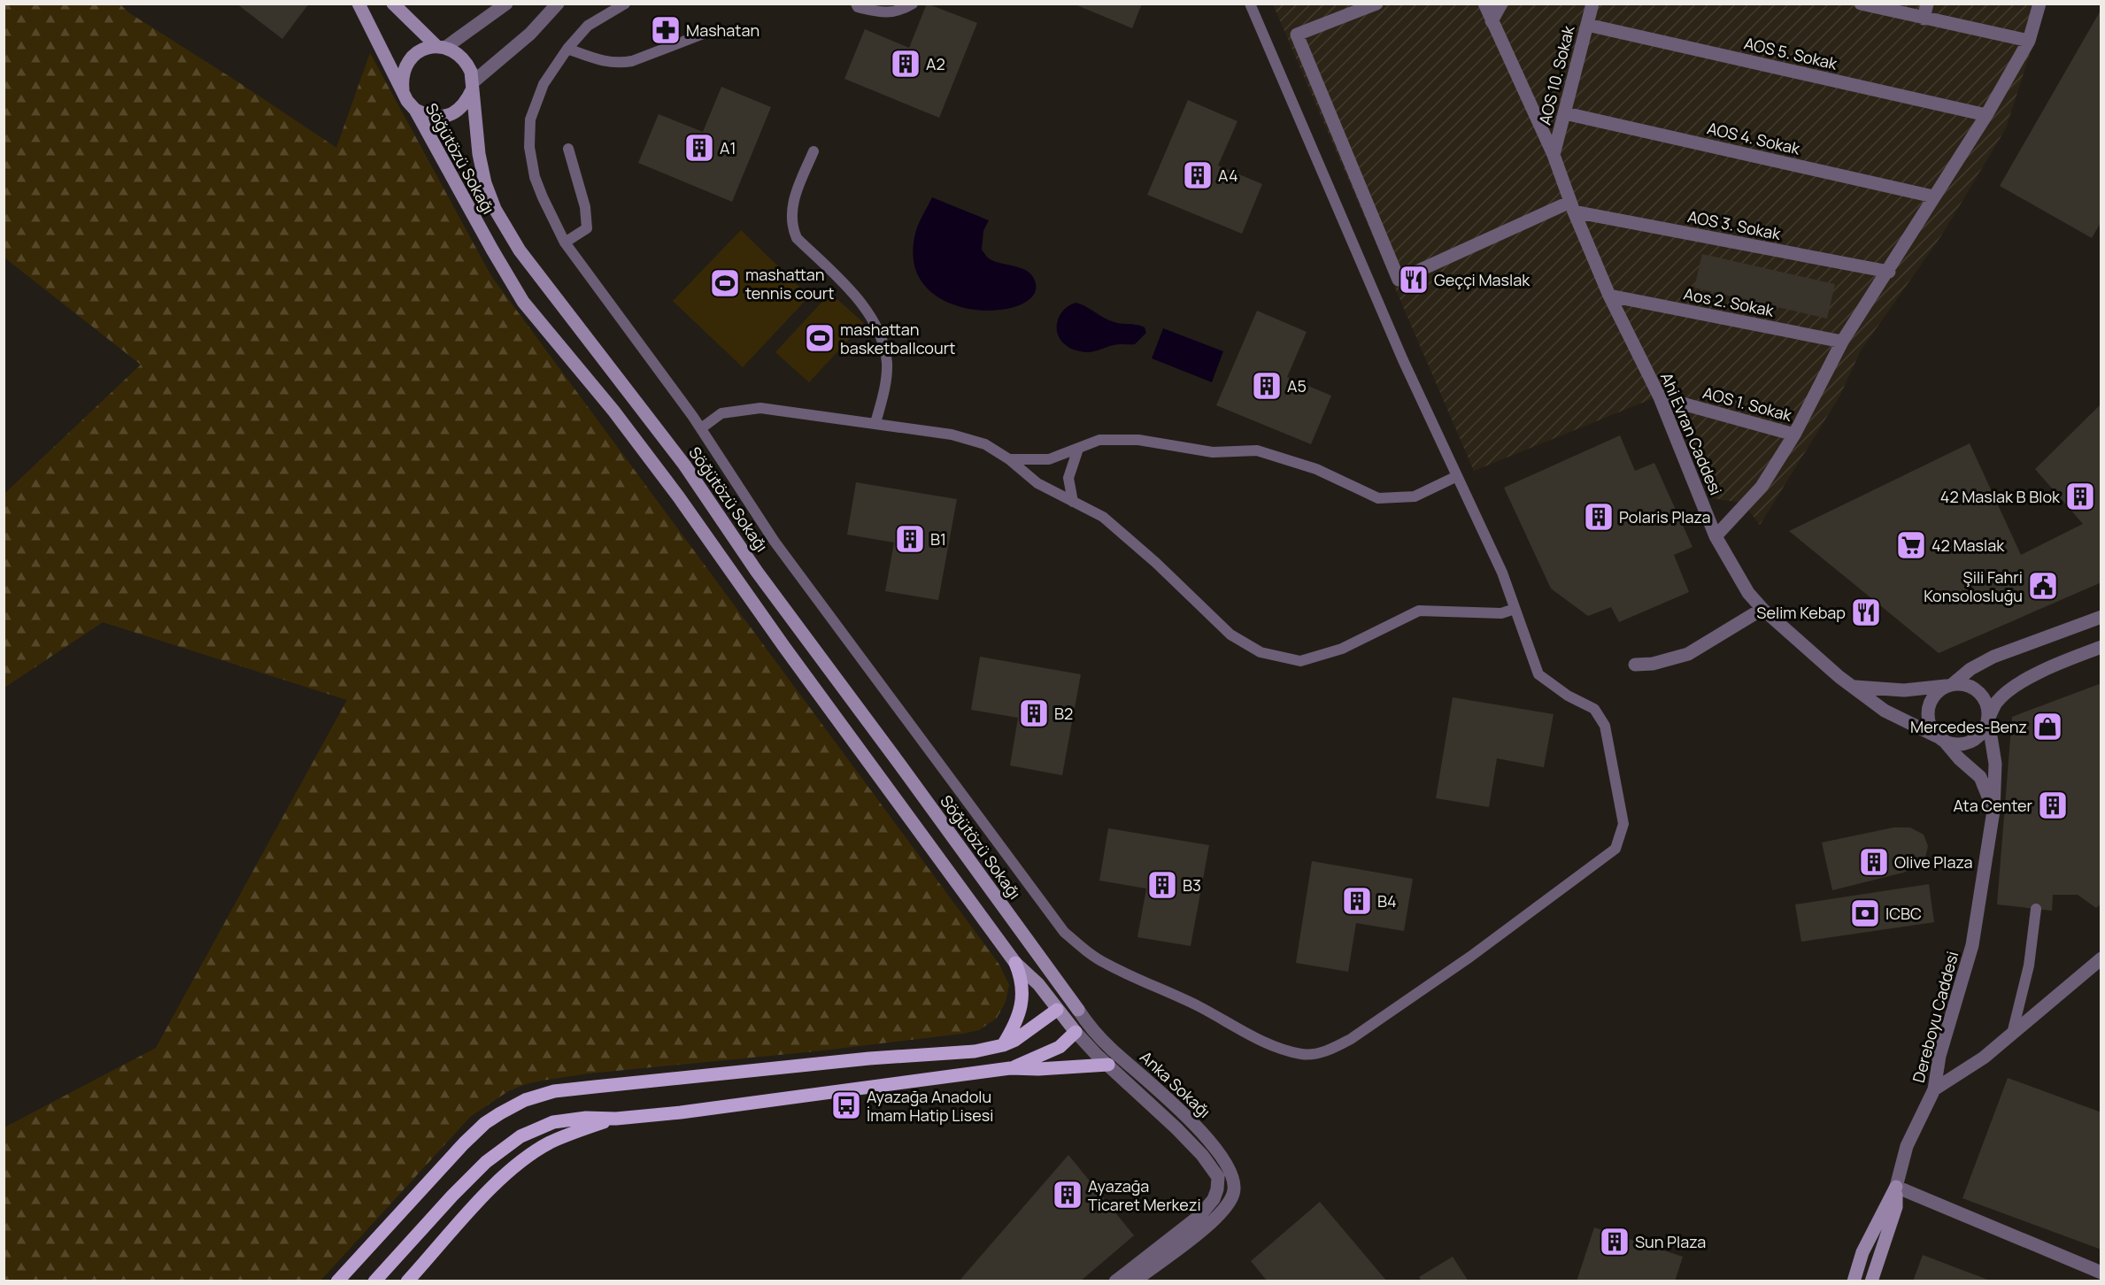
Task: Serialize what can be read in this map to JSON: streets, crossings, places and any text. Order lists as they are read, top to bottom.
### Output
{
  "streets": {
    "street": [
      "AOS 5. Sokak",
      "AOS 10. Sokak",
      "AOS 4. Sokak",
      "Söğütözü Sokağı",
      "AOS 3. Sokak",
      "Aos 2. Sokak",
      "AOS 1. Sokak",
      "Ahi Evran Caddesi",
      "Dereboyu Caddesi",
      "Anka Sokağı"
    ]
  },
  "crossings": [
    ["AOS 5. Sokak", "AOS 10. Sokak"],
    ["AOS 10. Sokak", "AOS 4. Sokak"],
    ["AOS 10. Sokak", "Ahi Evran Caddesi"],
    ["Söğütözü Sokağı", "Anka Sokağı"],
    ["AOS 3. Sokak", "Ahi Evran Caddesi"],
    ["Aos 2. Sokak", "Ahi Evran Caddesi"],
    ["AOS 1. Sokak", "Ahi Evran Caddesi"],
    ["Ahi Evran Caddesi", "Dereboyu Caddesi"]
  ],
  "places": {
    "pharmacy": ["Mashatan"],
    "building": [
      "A2",
      "A1",
      "A4",
      "A5",
      "42 Maslak B Blok",
      "Polaris Plaza",
      "B1",
      "B2",
      "Ata Center",
      "Olive Plaza",
      "B3",
      "B4",
      "Ayazağa Ticaret Merkezi",
      "Sun Plaza"
    ],
    "restaurant": ["Geççi Maslak", "Selim Kebap"],
    "sports": ["mashattan tennis court", "mashattan basketballcourt"],
    "supermarket": ["42 Maslak"],
    "public building": ["Şili Fahri Konsolosluğu"],
    "shop": ["Mercedes-Benz"],
    "bank": ["ICBC"],
    "bus stop": ["Ayazağa Anadolu İmam Hatip Lisesi"]
  }
}
